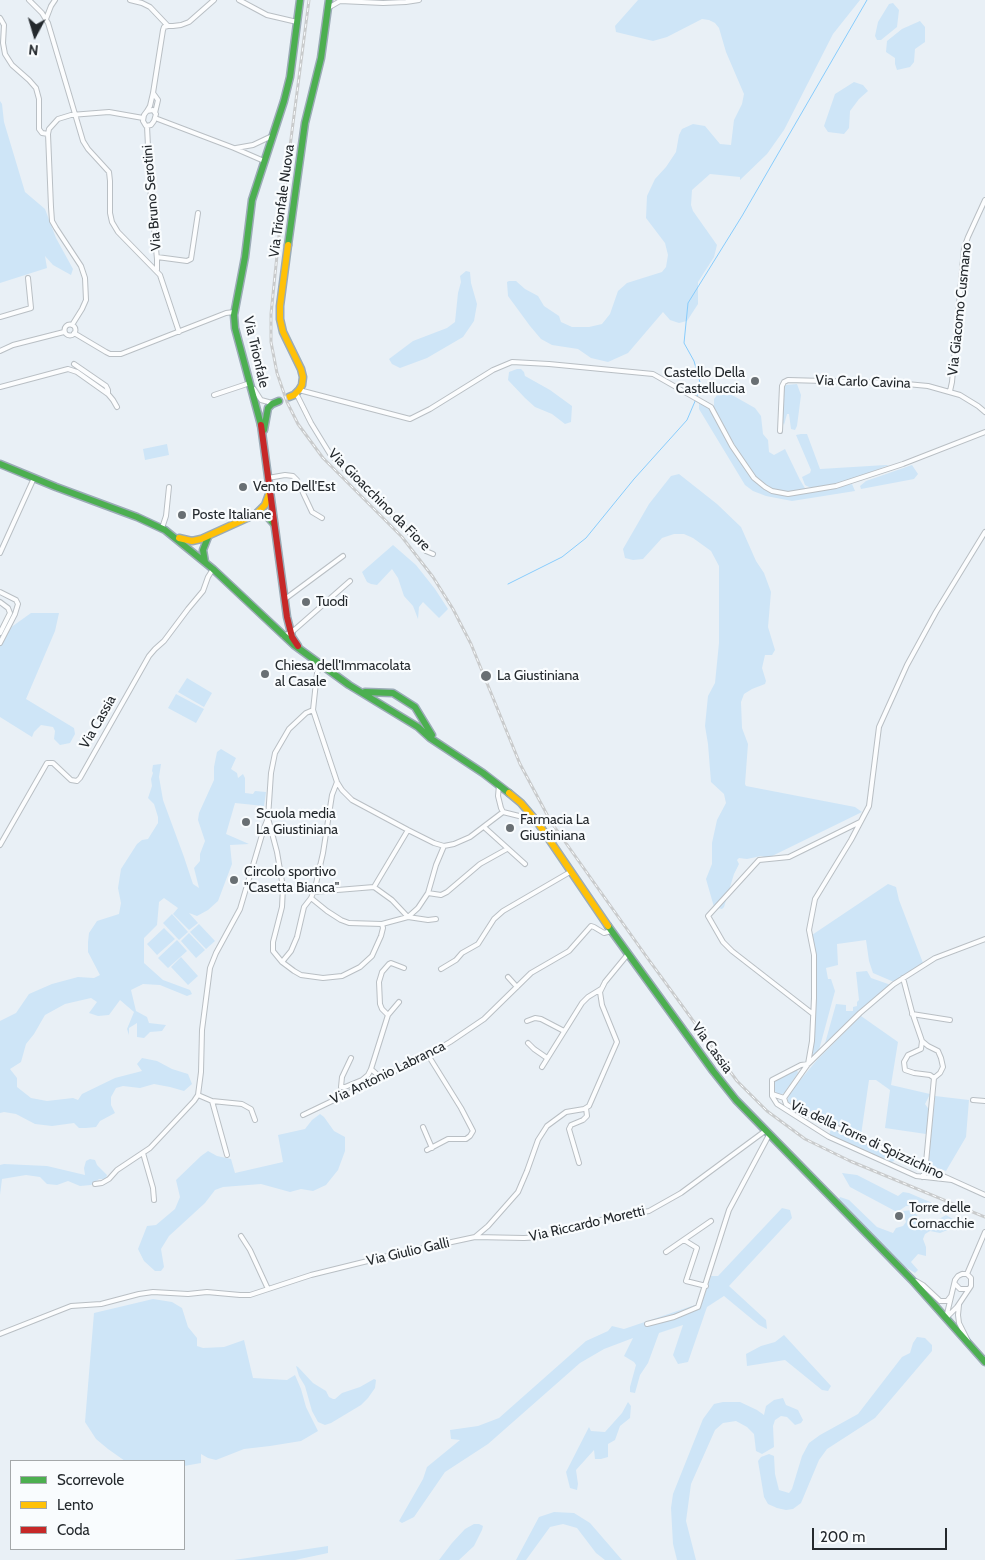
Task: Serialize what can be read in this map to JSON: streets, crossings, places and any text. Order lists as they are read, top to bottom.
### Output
{
  "streets": {
    "main road": ["Via Trionfale Nuova", "Via Trionfale", "Via Cassia"],
    "street": [
      "Via Bruno Serotini",
      "Via Giacomo Cusmano",
      "Via Carlo Cavina",
      "Via Gioacchino da Fiore",
      "Via Antonio Labranca",
      "Via della Torre di Spizzichino",
      "Via Riccardo Moretti",
      "Via Giulio Galli"
    ]
  },
  "crossings": [
    ["Via Trionfale Nuova", "Via Gioacchino da Fiore"],
    ["Via Giacomo Cusmano", "Via Carlo Cavina"],
    ["Via Trionfale", "Via Cassia"],
    ["Via Cassia", "Via Antonio Labranca"],
    ["Via Cassia", "Via Riccardo Moretti"],
    ["Via Riccardo Moretti", "Via Giulio Galli"]
  ],
  "places": [
    "Castello Della Castelluccia",
    "Vento Dell'Est",
    "Poste Italiane",
    "Tuodì",
    "Chiesa dell'Immacolata al Casale",
    "La Giustiniana",
    "Scuola media La Giustiniana",
    "Farmacia La Giustiniana",
    "Circolo sportivo \"Casetta Bianca\"",
    "Torre delle Cornacchie"
  ],
  "legend": ["Scorrevole", "Lento", "Coda"],
  "scale_bar": "200 m",
  "north": "bottom"
}
